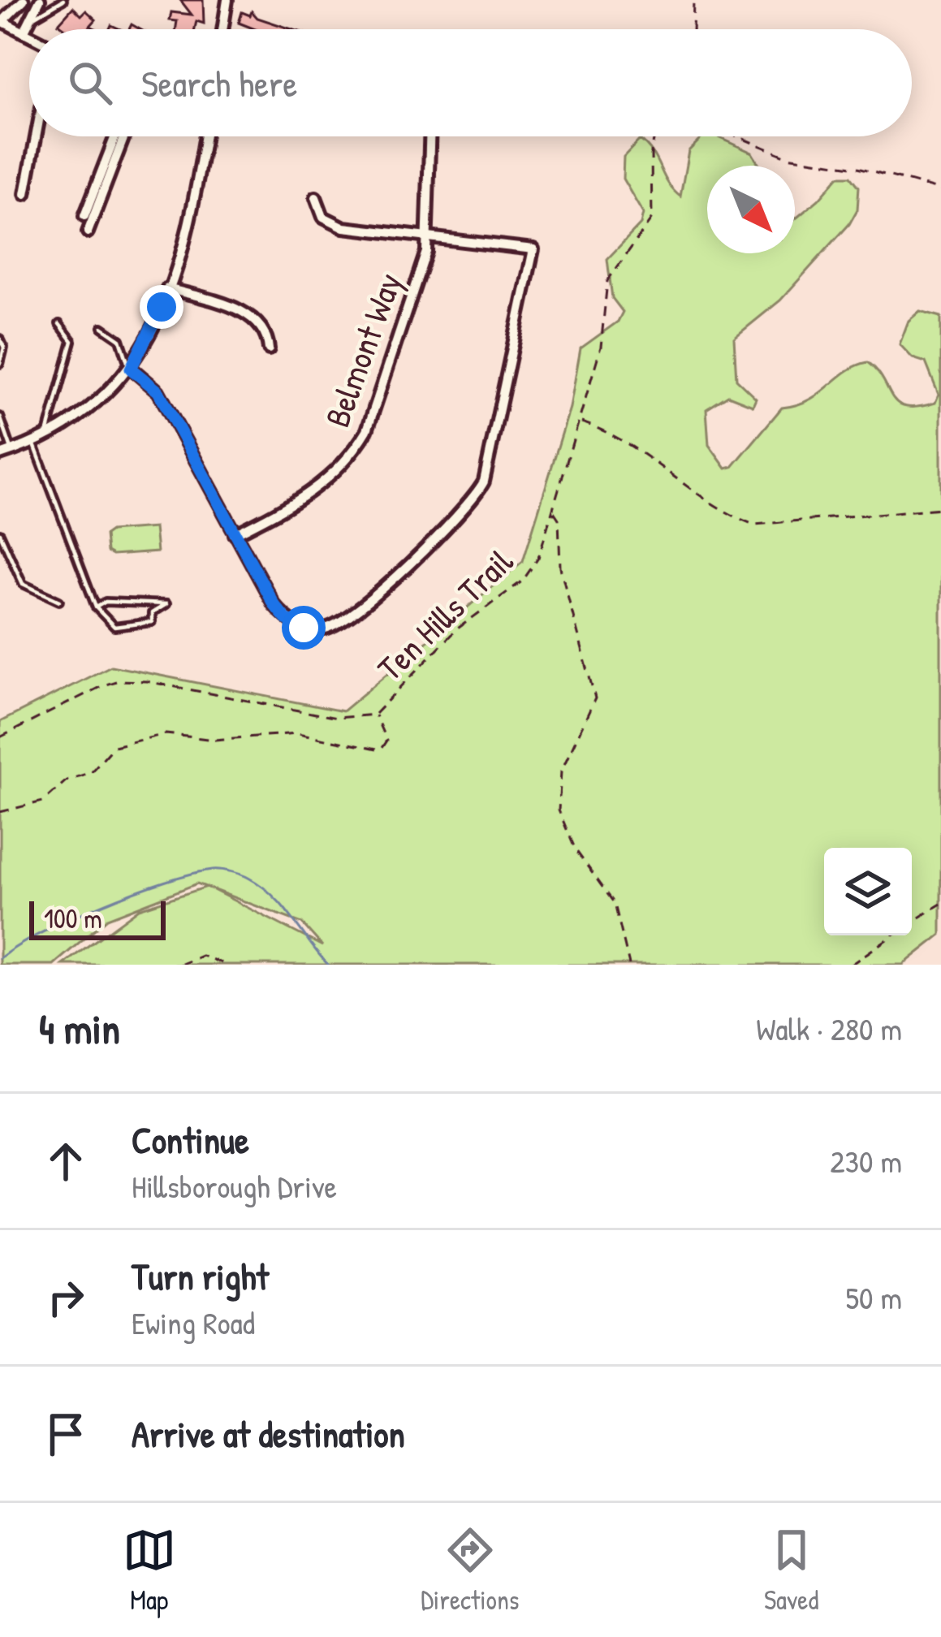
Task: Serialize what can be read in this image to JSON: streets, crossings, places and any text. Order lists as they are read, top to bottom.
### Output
{
  "streets": {
    "street": ["Belmont Way"],
    "path": ["Ten Hills Trail"]
  },
  "scale_bar": "100 m",
  "north": "bottom right",
  "page": {
    "search": "Search here",
    "scale": "100 m",
    "heading": ["4 min", "Walk · 280 m"],
    "list": [
      ["Continue", "Hillsborough Drive", "230 m"],
      ["Turn right", "Ewing Road", "50 m"],
      "Arrive at destination"
    ],
    "nav": ["Map", "Directions", "Saved"]
  }
}
